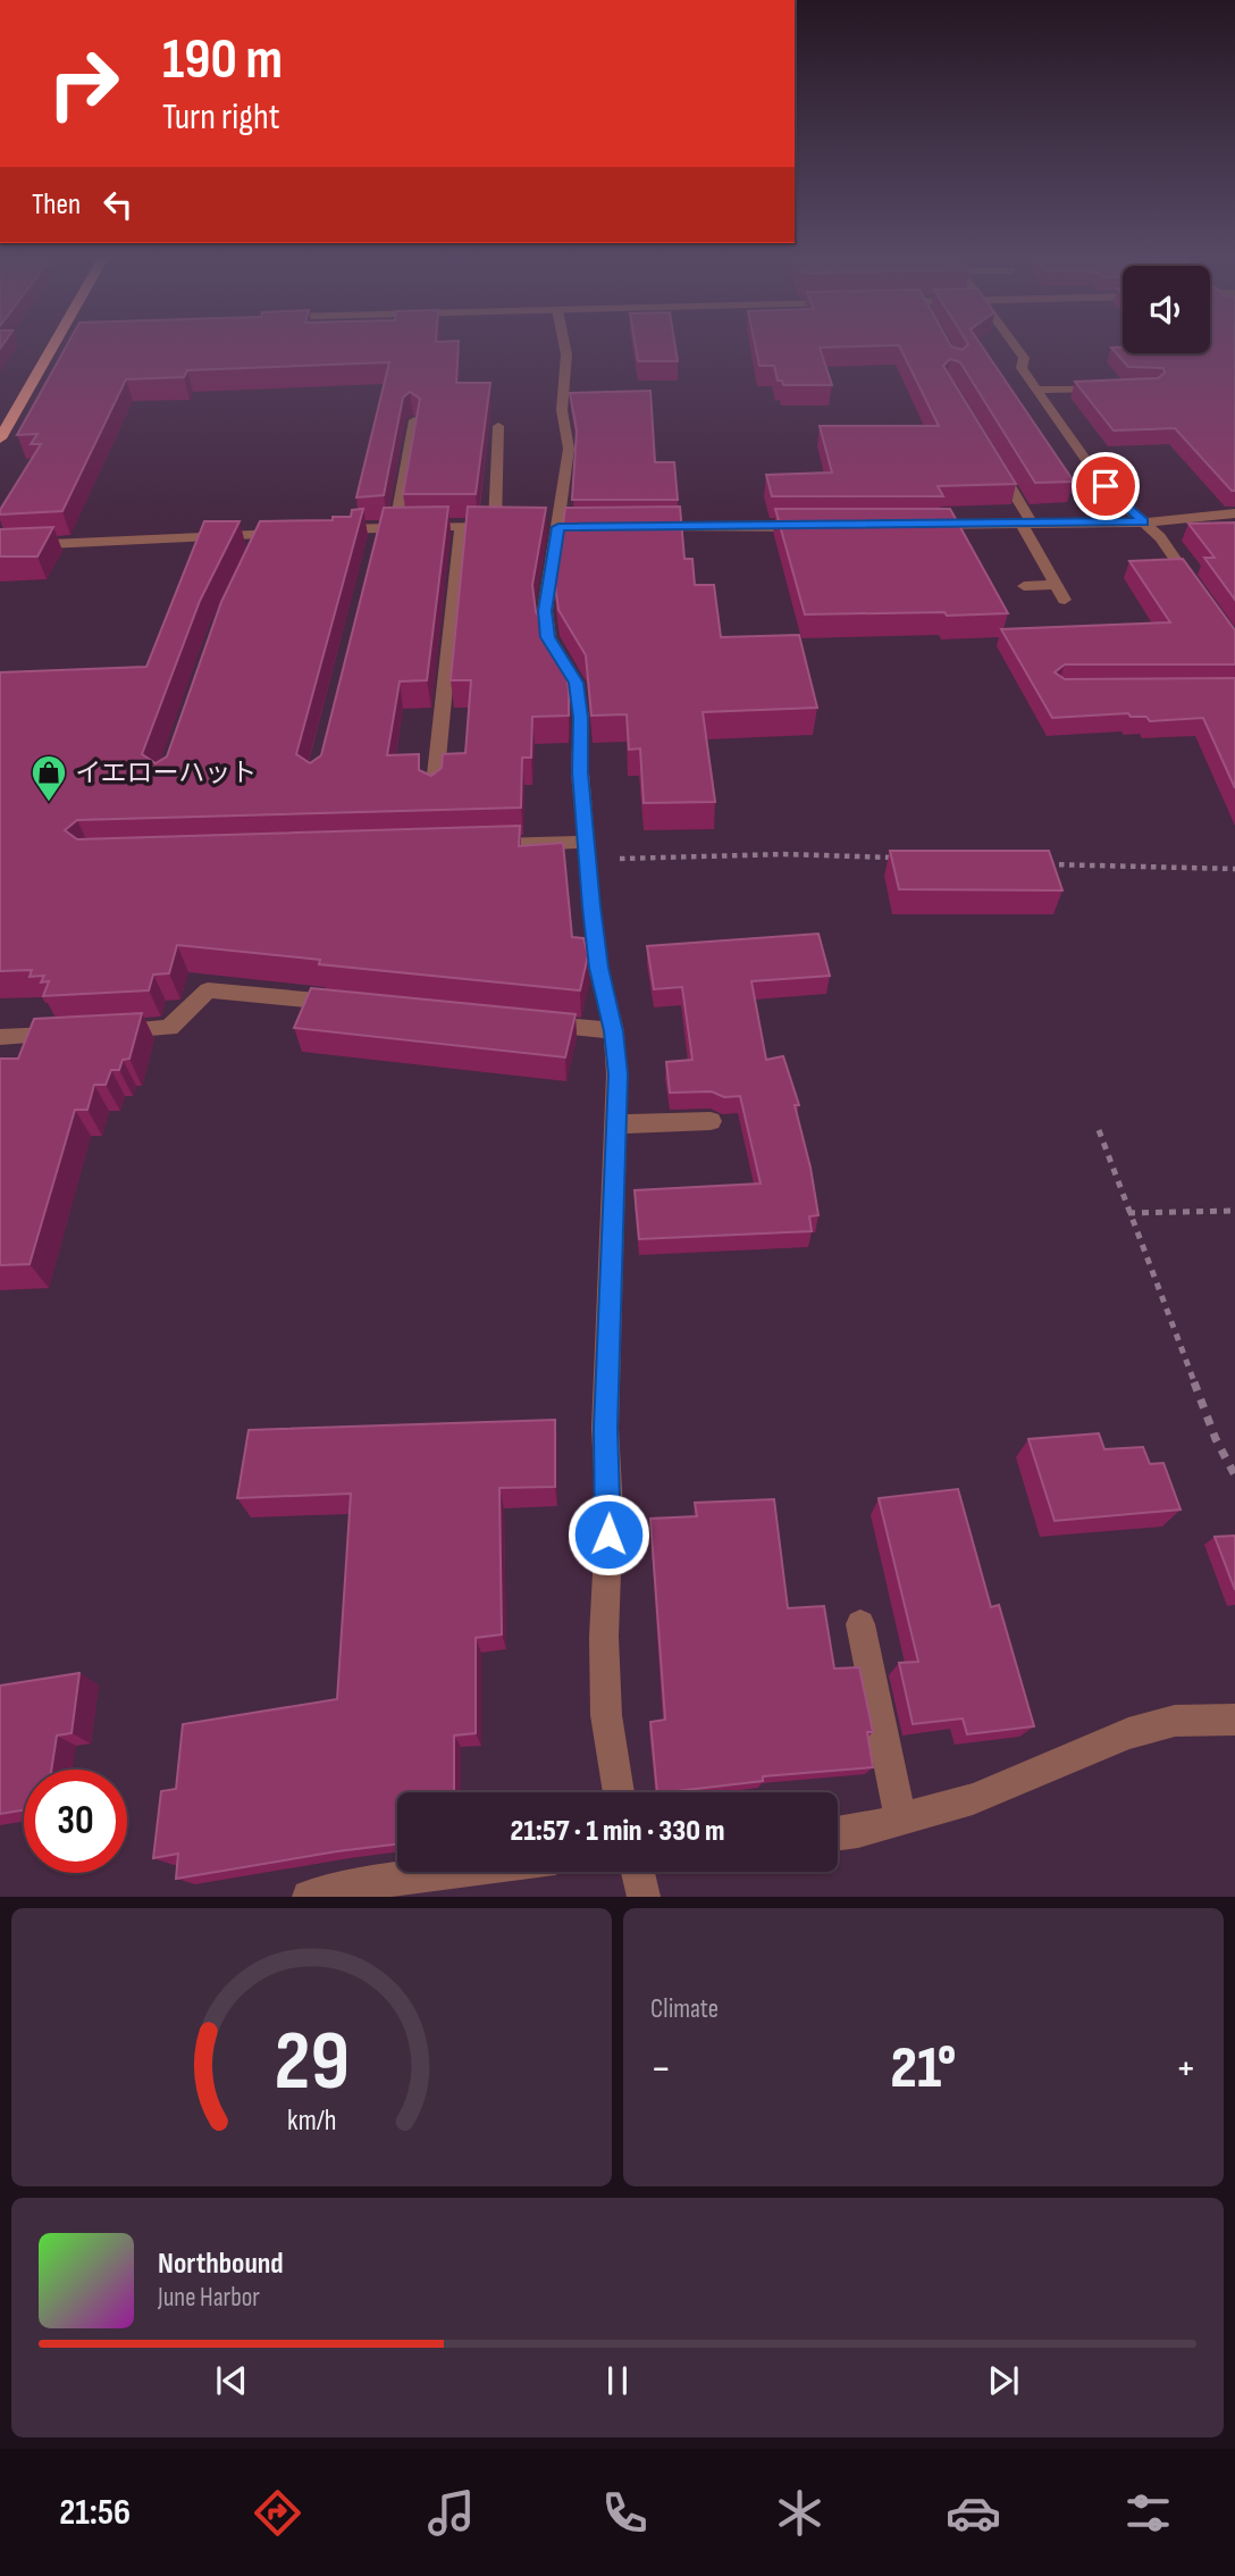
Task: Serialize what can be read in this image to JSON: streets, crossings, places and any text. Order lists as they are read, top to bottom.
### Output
{
  "places": {
    "shop": ["イエローハット"]
  },
  "page": {
    "turn": ["190 m", "Turn right"],
    "then": "Then",
    "limit": "30",
    "trip": "21:57 · 1 min · 330 m",
    "tile": "Climate",
    "heat": ["−", "21°", "+"],
    "song": ["Northbound", "June Harbor"],
    "tabs": "21:56",
    "gauge": ["29", "km/h"]
  }
}
